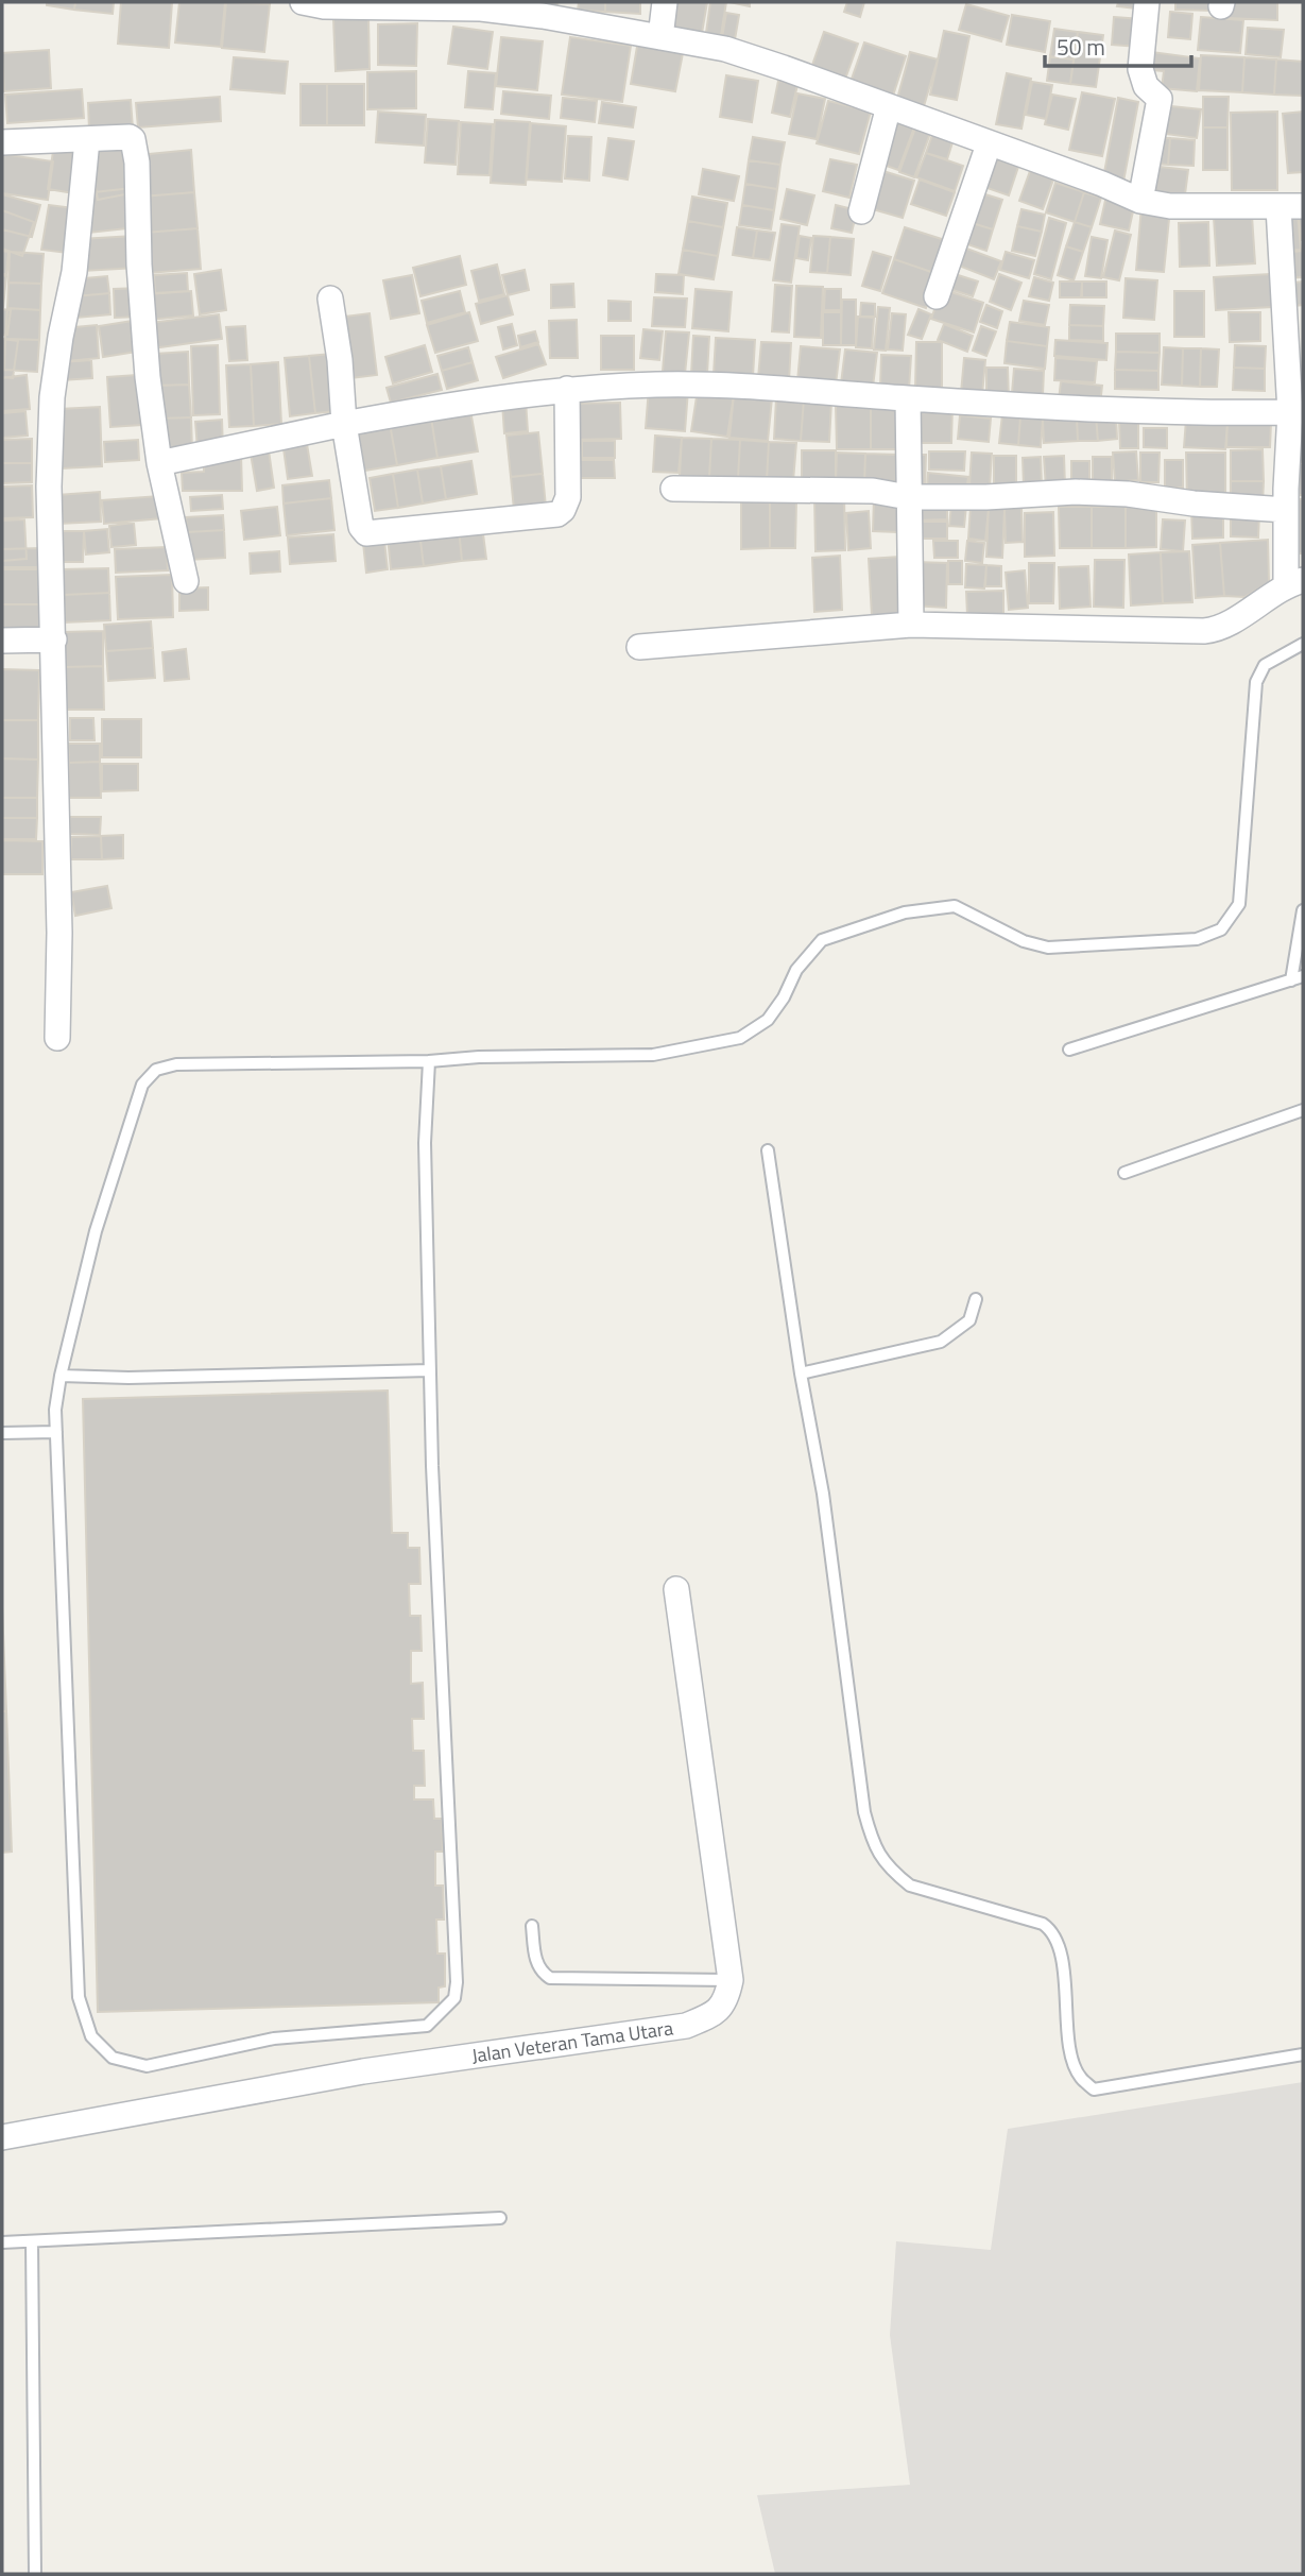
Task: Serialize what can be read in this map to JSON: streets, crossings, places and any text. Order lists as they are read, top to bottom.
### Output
{
  "streets": {
    "street": ["Jalan Veteran Tama Utara"]
  },
  "scale_bar": "50 m"
}
